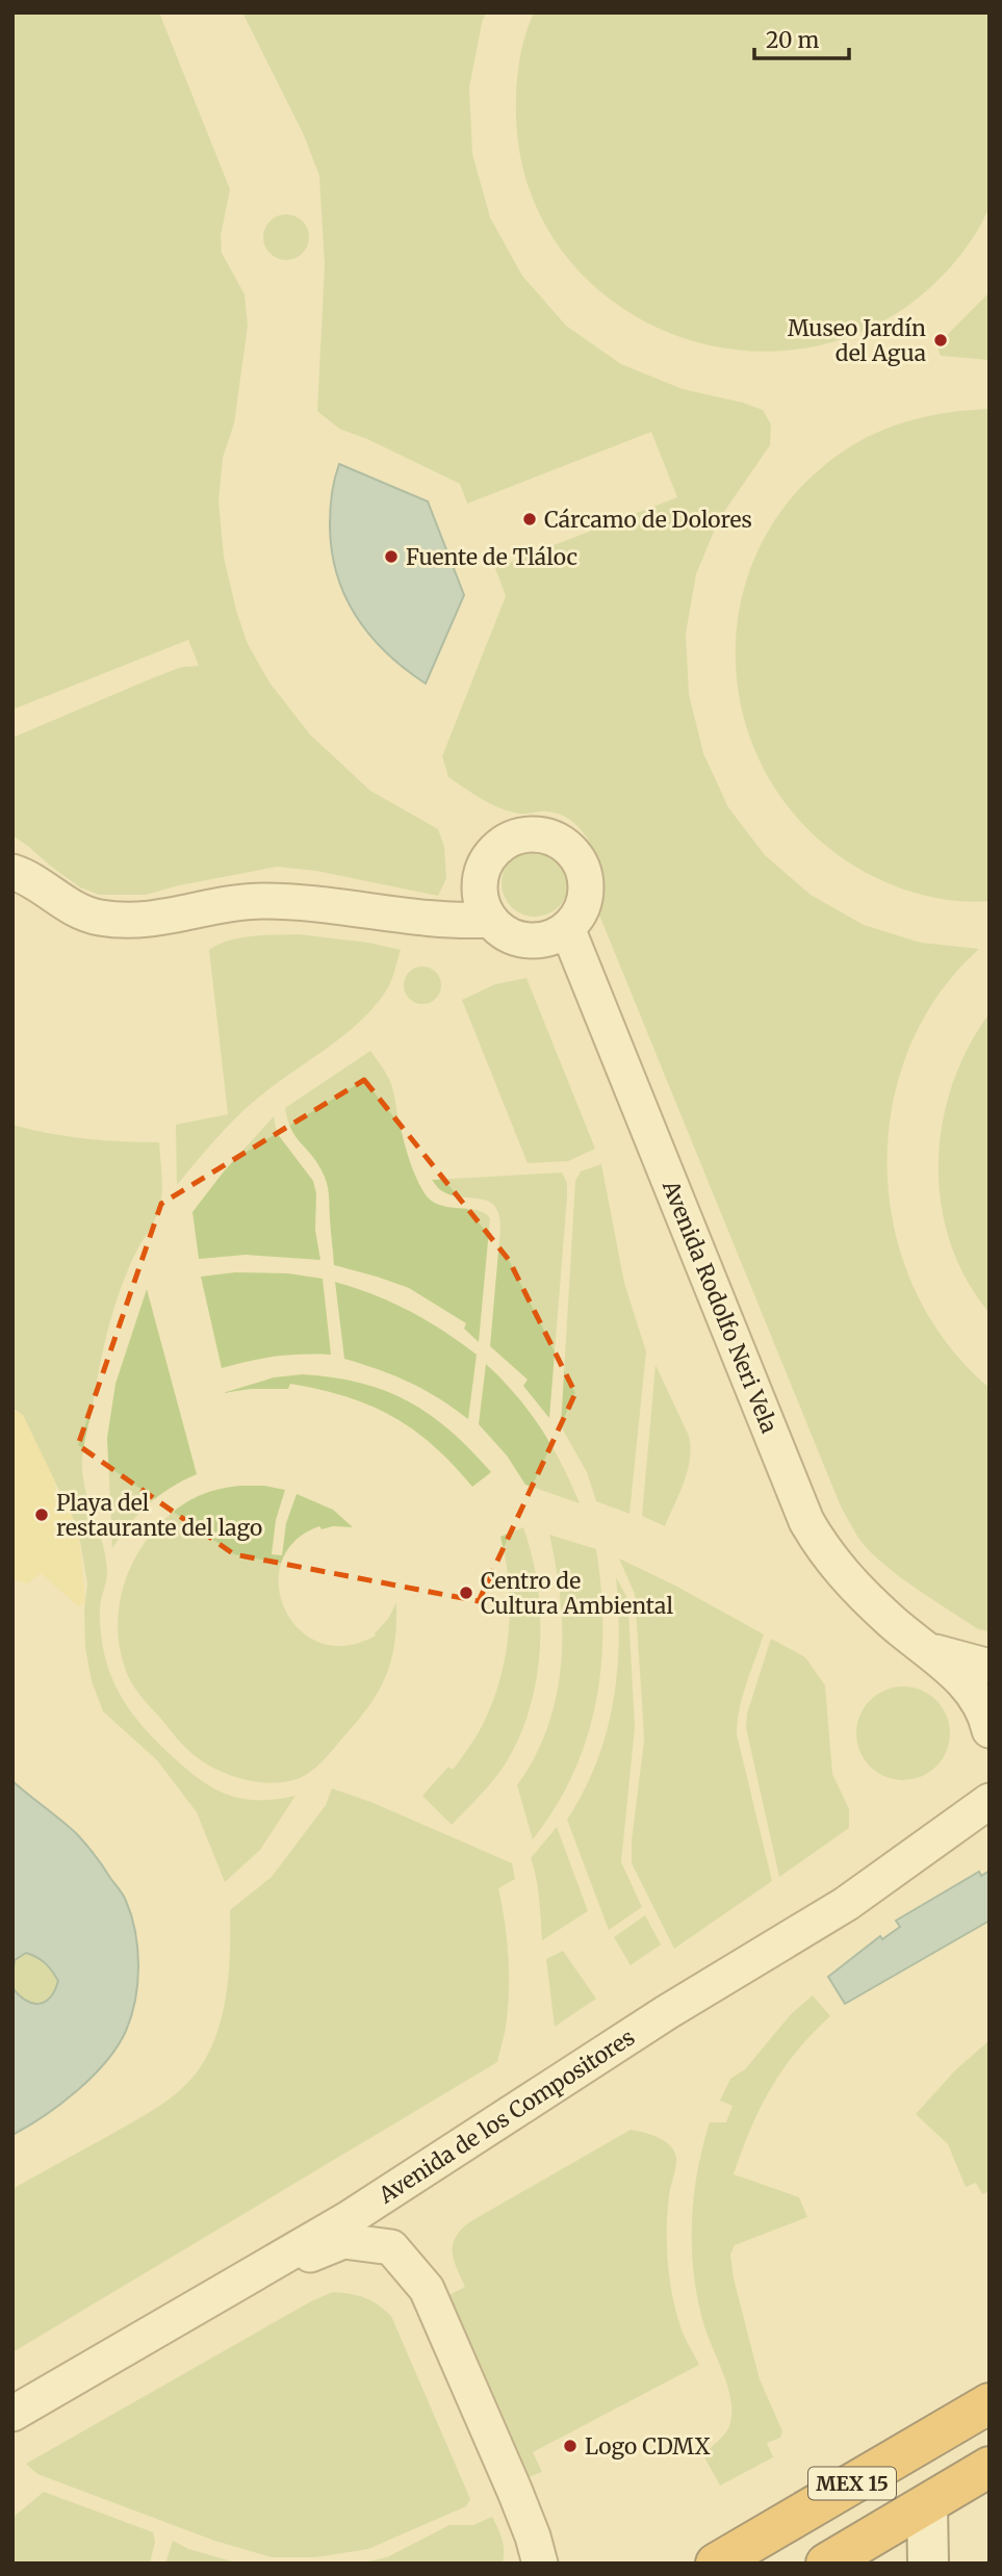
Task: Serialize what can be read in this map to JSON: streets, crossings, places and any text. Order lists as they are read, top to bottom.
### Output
{
  "streets": {
    "highway": ["MEX 15"],
    "street": ["Avenida Rodolfo Neri Vela", "Avenida de los Compositores"]
  },
  "places": [
    "Museo Jardín del Agua",
    "Cárcamo de Dolores",
    "Fuente de Tláloc",
    "Playa del restaurante del lago",
    "Centro de Cultura Ambiental",
    "Logo CDMX"
  ],
  "scale_bar": "20 m"
}
